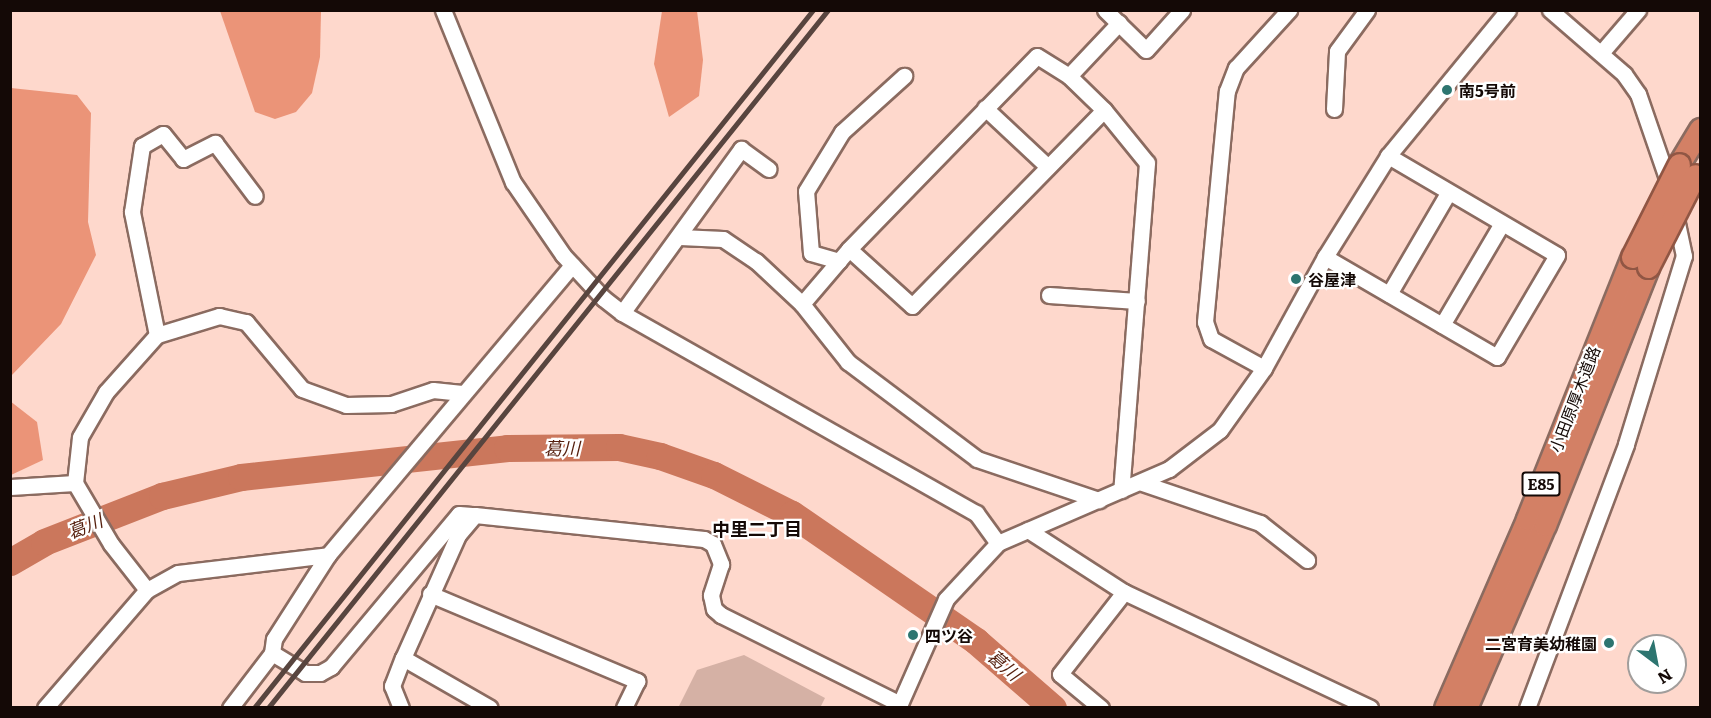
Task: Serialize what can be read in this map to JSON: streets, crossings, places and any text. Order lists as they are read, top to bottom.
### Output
{
  "streets": {
    "highway": ["小田原厚木道路", "E85"]
  },
  "districts": ["中里二丁目"],
  "water": ["葛川"],
  "places": [
    "南5号前",
    "谷屋津",
    "四ツ谷",
    "二宮育美幼稚園"
  ],
  "north": "bottom right"
}
